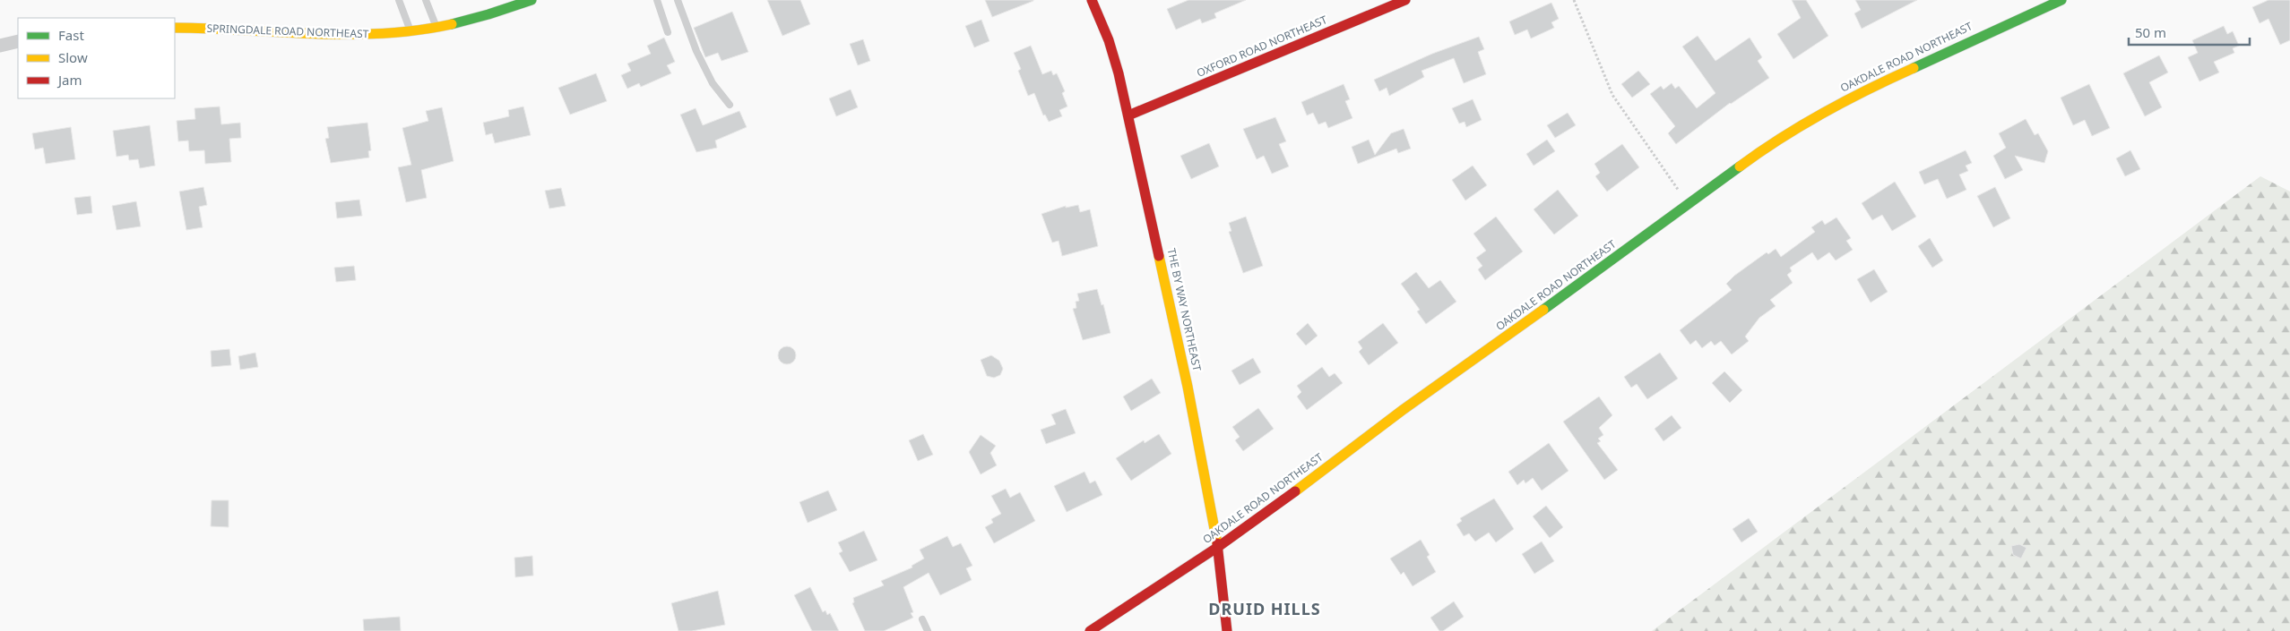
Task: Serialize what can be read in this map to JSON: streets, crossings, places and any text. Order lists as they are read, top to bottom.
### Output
{
  "streets": {
    "street": [
      "SPRINGDALE ROAD NORTHEAST",
      "OXFORD ROAD NORTHEAST",
      "OAKDALE ROAD NORTHEAST",
      "THE BY WAY NORTHEAST"
    ]
  },
  "crossings": [
    ["OXFORD ROAD NORTHEAST", "THE BY WAY NORTHEAST"],
    ["OAKDALE ROAD NORTHEAST", "THE BY WAY NORTHEAST"]
  ],
  "districts": ["DRUID HILLS"],
  "legend": ["Fast", "Slow", "Jam"],
  "scale_bar": "50 m"
}
